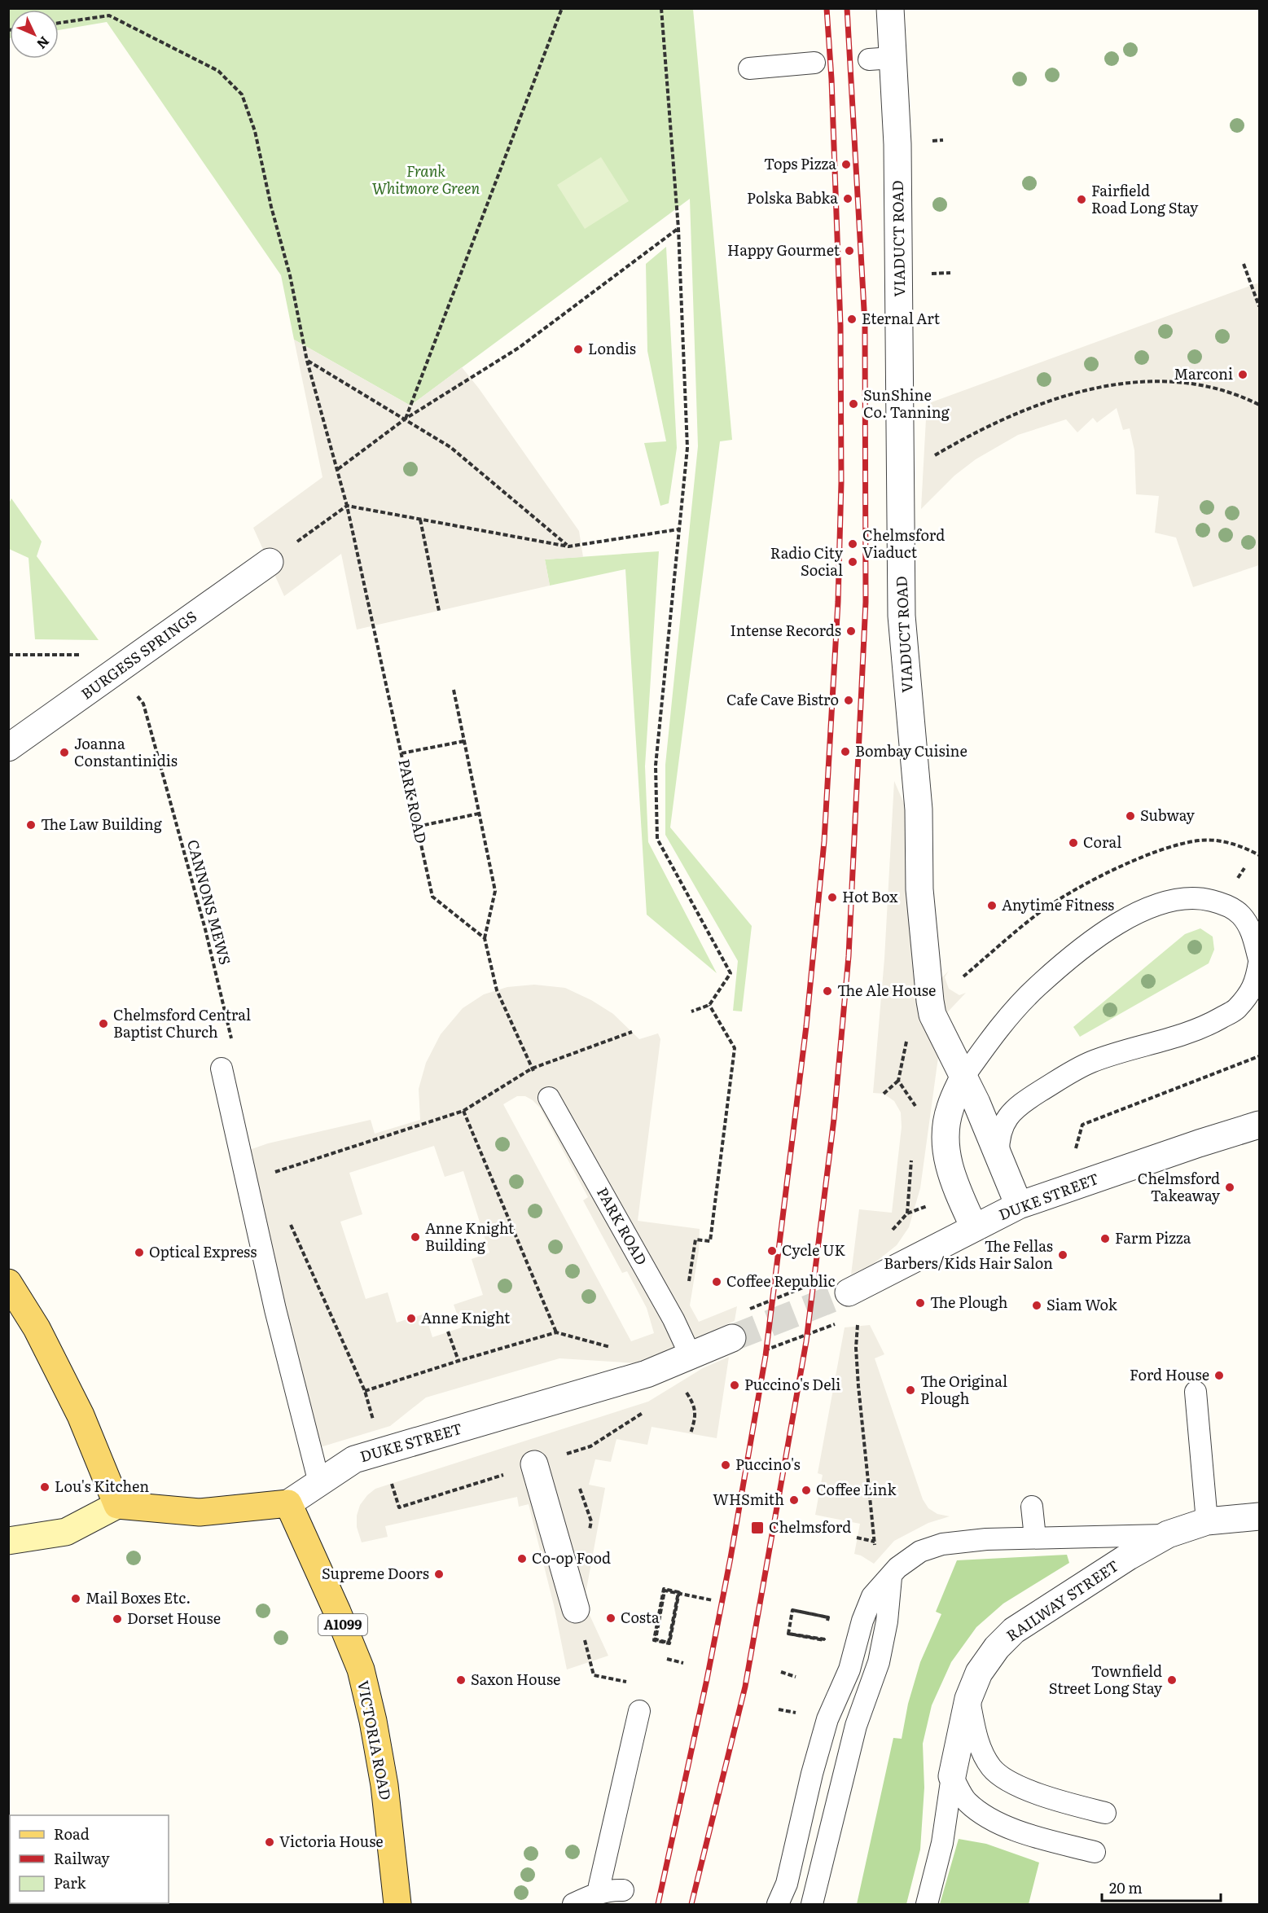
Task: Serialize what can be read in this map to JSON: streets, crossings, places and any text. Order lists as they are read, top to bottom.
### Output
{
  "streets": {
    "main road": ["DUKE STREET", "A1099", "VICTORIA ROAD"],
    "street": ["VIADUCT ROAD", "BURGESS SPRINGS", "RAILWAY STREET"],
    "lane": ["PARK ROAD"],
    "path": ["CANNONS MEWS"]
  },
  "crossings": [
    ["VIADUCT ROAD", "DUKE STREET"],
    ["BURGESS SPRINGS", "CANNONS MEWS"],
    ["PARK ROAD", "DUKE STREET"],
    ["DUKE STREET", "VICTORIA ROAD"]
  ],
  "parks": ["Frank Whitmore Green"],
  "places": {
    "other": [
      "Tops Pizza",
      "Polska Babka",
      "Fairfield Road Long Stay",
      "Happy Gourmet",
      "Eternal Art",
      "Londis",
      "Marconi",
      "SunShine Co. Tanning",
      "Chelmsford Viaduct",
      "Radio City Social",
      "Intense Records",
      "Cafe Cave Bistro",
      "Bombay Cuisine",
      "Joanna Constantinidis",
      "Subway",
      "The Law Building",
      "Coral",
      "Hot Box",
      "Anytime Fitness",
      "The Ale House",
      "Chelmsford Central Baptist Church",
      "Chelmsford Takeaway",
      "Anne Knight Building",
      "Farm Pizza",
      "Cycle UK",
      "Optical Express",
      "The Fellas Barbers/Kids Hair Salon",
      "Coffee Republic",
      "The Plough",
      "Siam Wok",
      "Anne Knight",
      "Ford House",
      "Puccino's Deli",
      "The Original Plough",
      "Puccino's",
      "Lou's Kitchen",
      "Coffee Link",
      "WHSmith",
      "Co-op Food",
      "Supreme Doors",
      "Mail Boxes Etc.",
      "Costa",
      "Dorset House",
      "Saxon House",
      "Townfield Street Long Stay",
      "Victoria House"
    ],
    "transit": ["Chelmsford"]
  },
  "legend": ["Road", "Railway", "Park"],
  "scale_bar": "20 m",
  "north": "bottom right"
}
